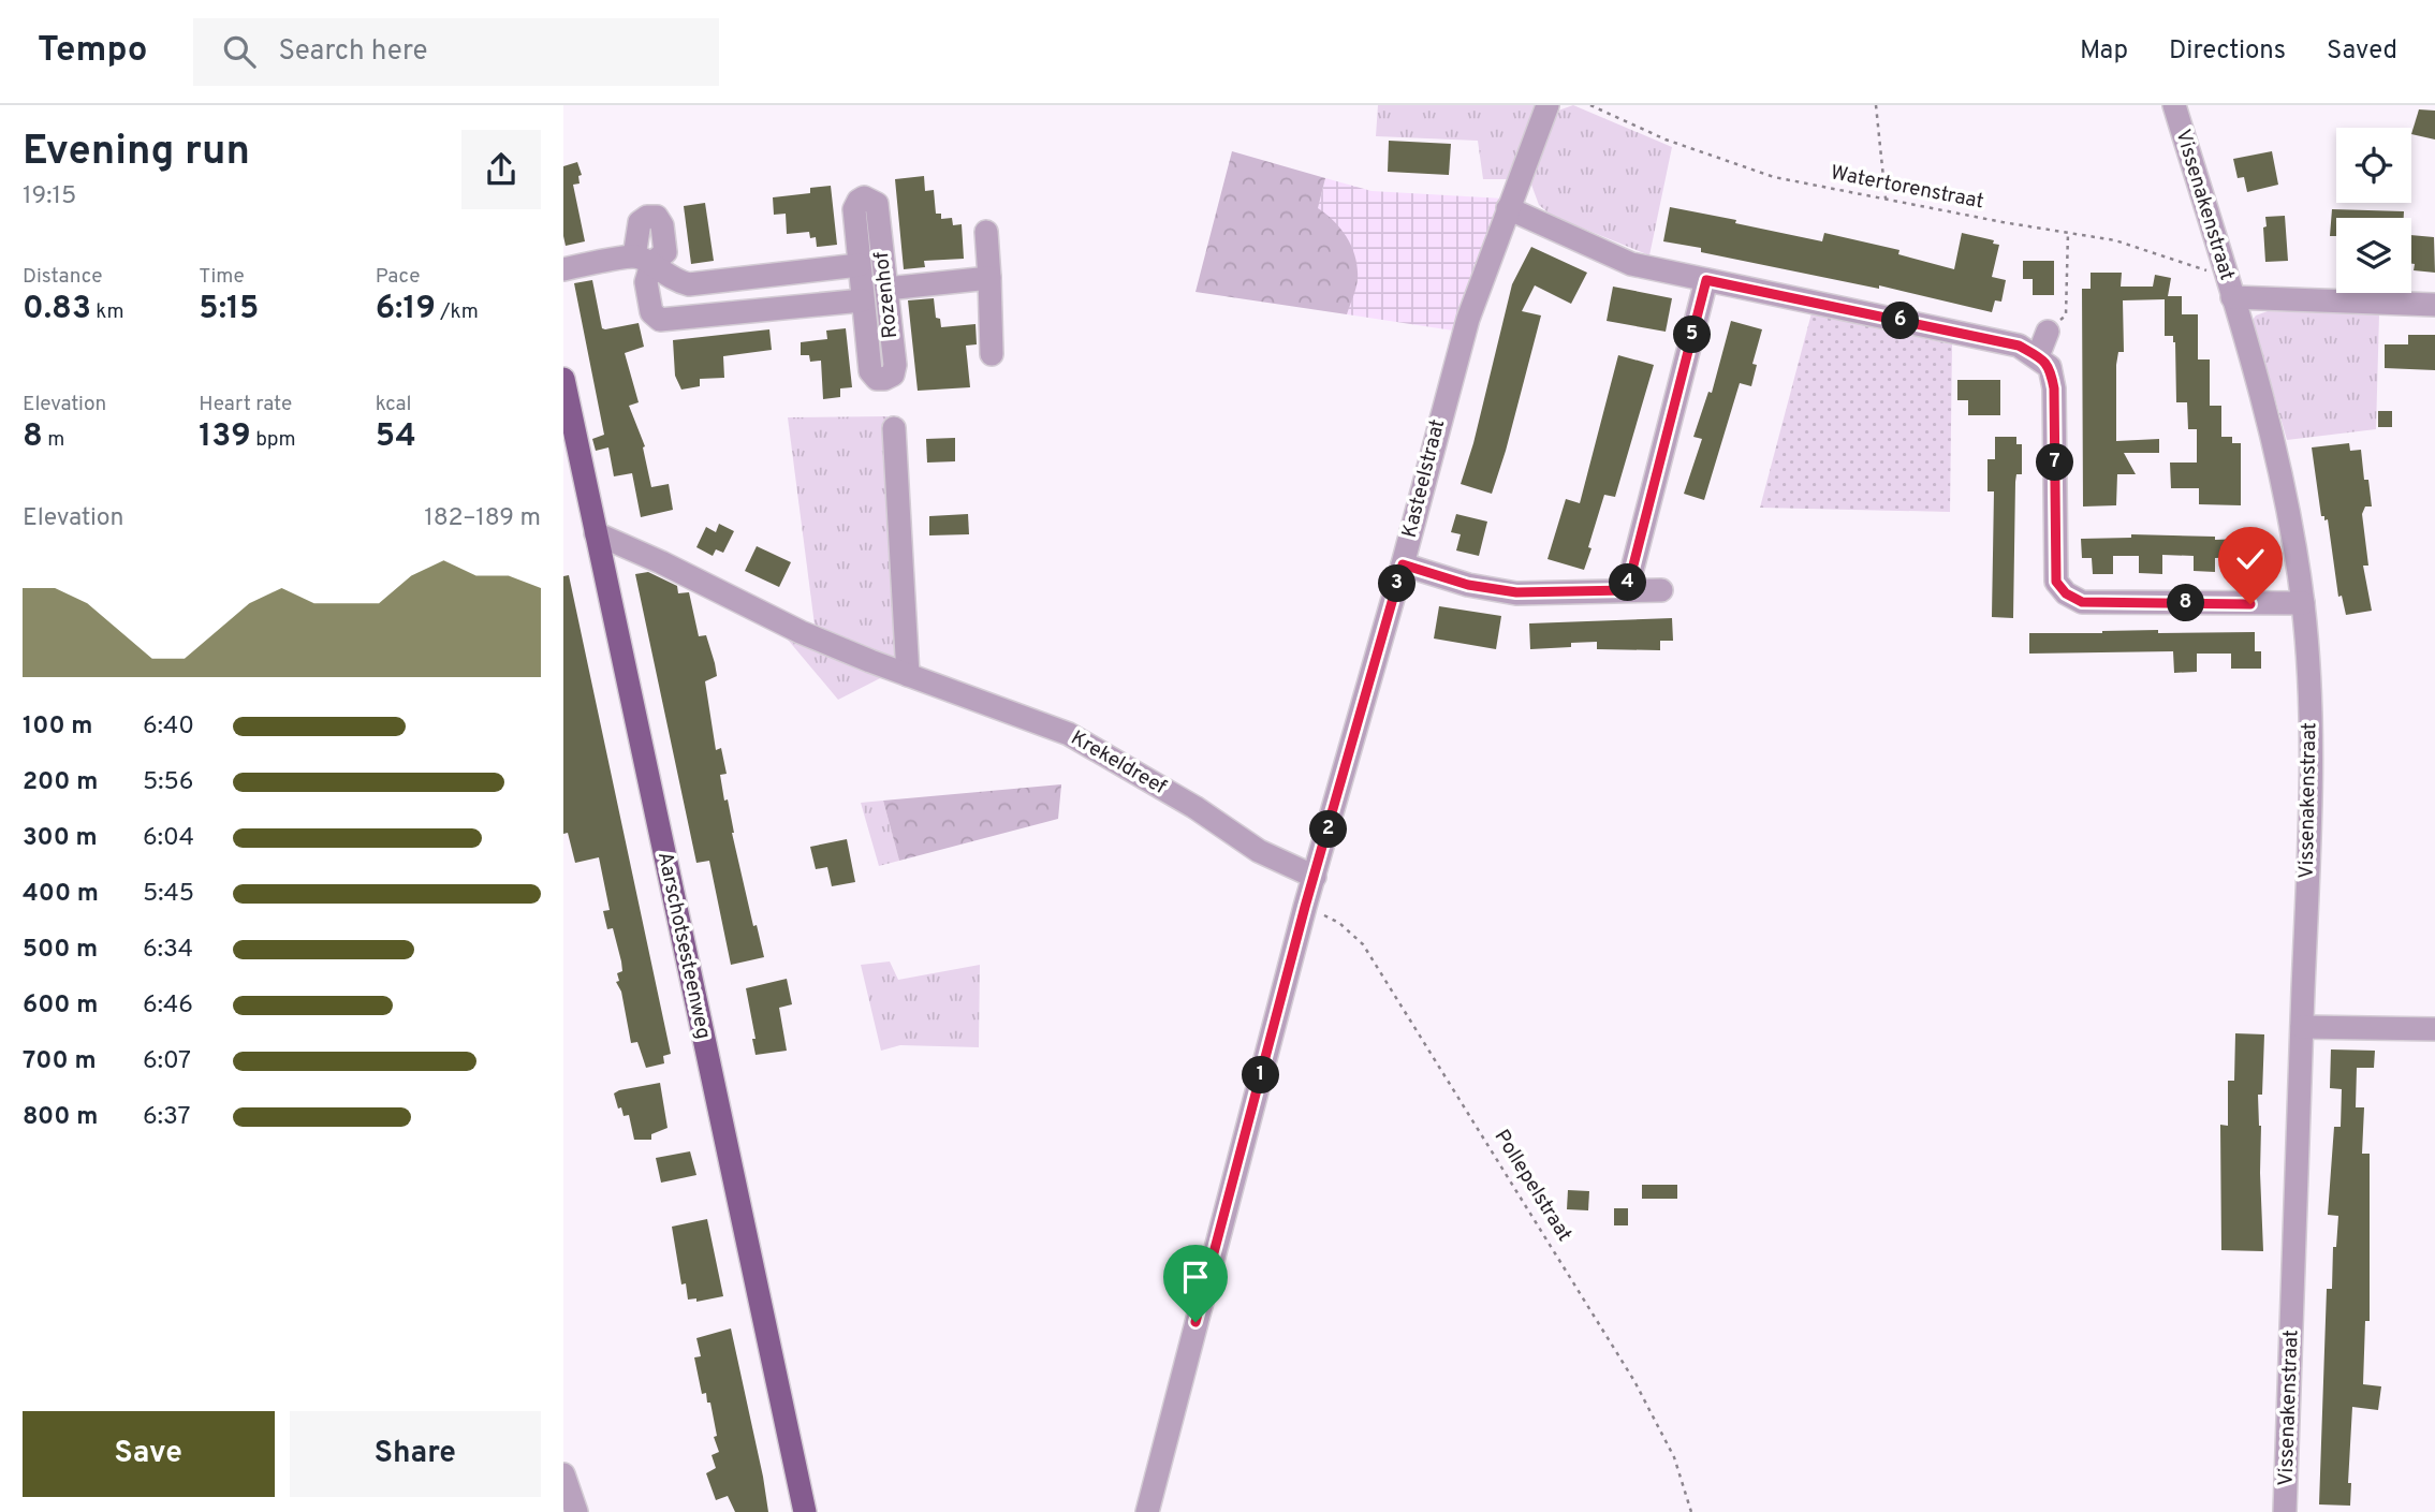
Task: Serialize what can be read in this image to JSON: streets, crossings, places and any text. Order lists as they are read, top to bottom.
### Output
{
  "streets": {
    "main road": ["Aarschotsesteenweg"],
    "street": [
      "Vissenakenstraat",
      "Rozenhof",
      "Kasteelstraat",
      "Krekeldreef"
    ],
    "path": ["Watertorenstraat", "Pollepelstraat"]
  },
  "crossings": [
    ["Watertorenstraat", "Vissenakenstraat"],
    ["Kasteelstraat", "Krekeldreef"],
    ["Kasteelstraat", "Pollepelstraat"],
    ["Krekeldreef", "Aarschotsesteenweg"]
  ],
  "page": {
    "header": "Tempo",
    "search": "Search here",
    "nav": ["Map", "Directions", "Saved"],
    "heading": ["Evening run", "19:15"],
    "stats": [
      ["Distance", "0.83 km"],
      ["Time", "5:15"],
      ["Pace", "6:19 /km"],
      ["Elevation", "8 m"],
      ["Heart rate", "139 bpm"],
      ["kcal", "54"]
    ],
    "pins": [
      "6",
      "5",
      "7",
      "4",
      "3",
      "8",
      "2",
      "1"
    ],
    "chart": ["Elevation", "182–189 m"],
    "list": [
      {
        "name": "100 m",
        "note": "6:40"
      },
      {
        "name": "200 m",
        "note": "5:56"
      },
      {
        "name": "300 m",
        "note": "6:04"
      },
      {
        "name": "400 m",
        "note": "5:45"
      },
      {
        "name": "500 m",
        "note": "6:34"
      },
      {
        "name": "600 m",
        "note": "6:46"
      },
      {
        "name": "700 m",
        "note": "6:07"
      },
      {
        "name": "800 m",
        "note": "6:37"
      }
    ],
    "buttons": ["Save", "Share"]
  }
}
